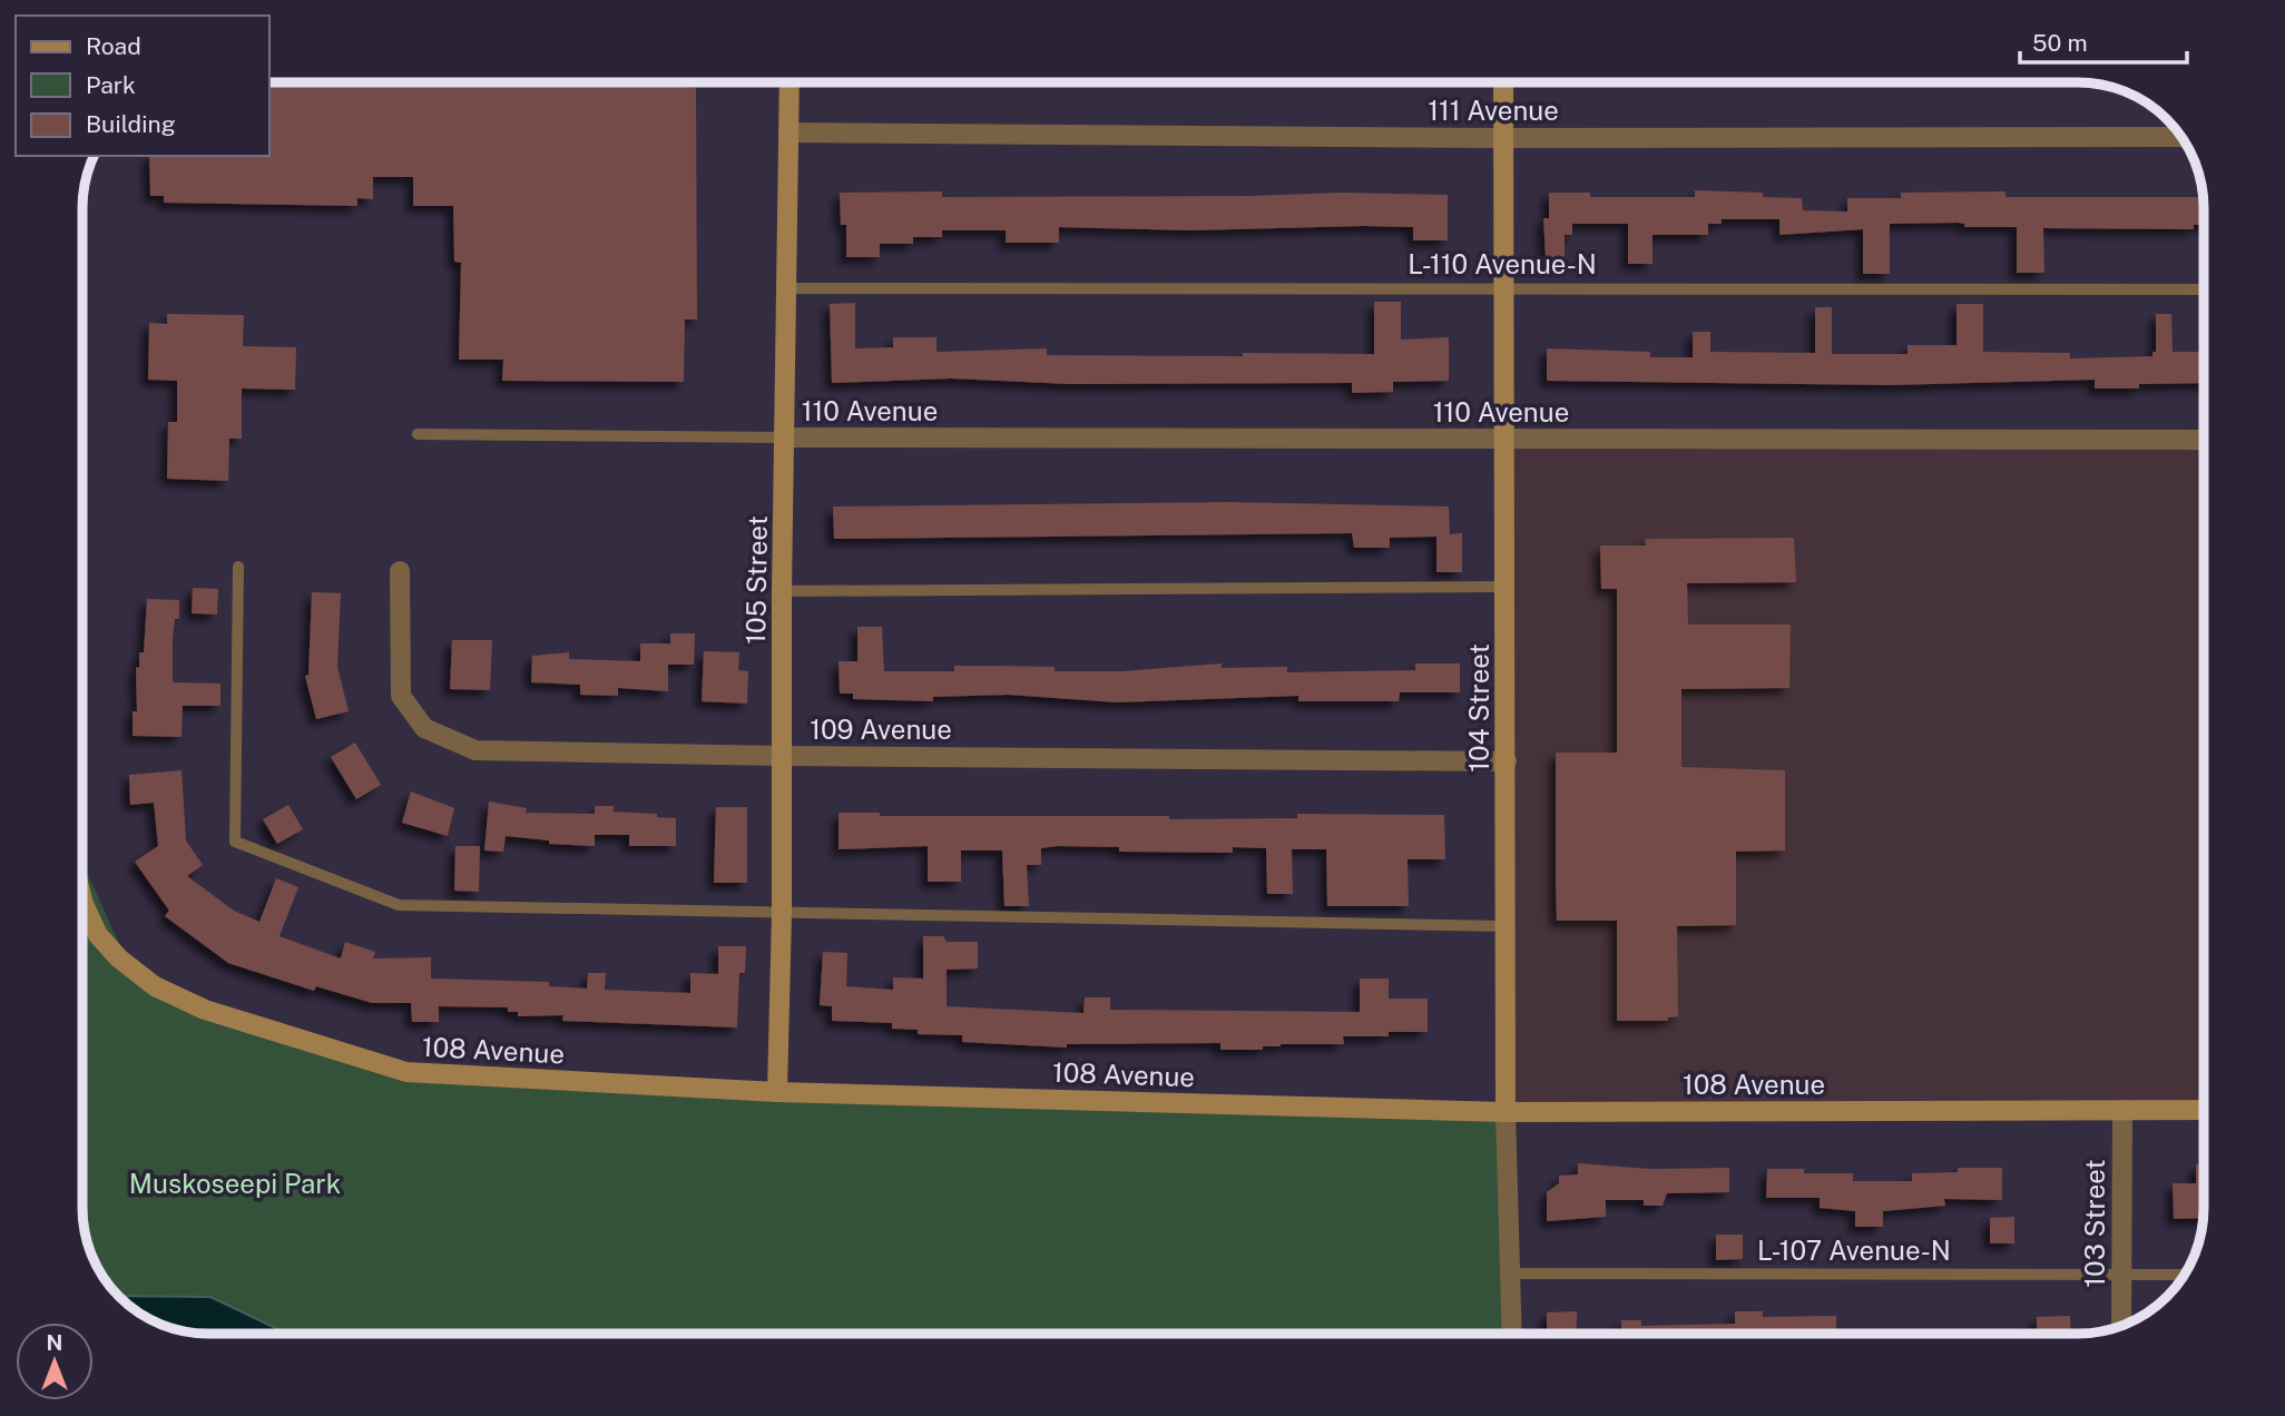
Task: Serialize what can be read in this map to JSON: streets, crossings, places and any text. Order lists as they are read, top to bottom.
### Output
{
  "streets": {
    "street": [
      "111 Avenue",
      "110 Avenue",
      "105 Street",
      "104 Street",
      "109 Avenue",
      "108 Avenue",
      "103 Street"
    ],
    "lane": ["L-110 Avenue-N", "L-107 Avenue-N"]
  },
  "crossings": [
    ["111 Avenue", "105 Street"],
    ["111 Avenue", "104 Street"],
    ["L-110 Avenue-N", "105 Street"],
    ["L-110 Avenue-N", "104 Street"],
    ["110 Avenue", "105 Street"],
    ["110 Avenue", "104 Street"],
    ["105 Street", "109 Avenue"],
    ["105 Street", "108 Avenue"],
    ["104 Street", "109 Avenue"],
    ["104 Street", "108 Avenue"],
    ["104 Street", "L-107 Avenue-N"],
    ["108 Avenue", "103 Street"],
    ["103 Street", "L-107 Avenue-N"]
  ],
  "parks": ["Muskoseepi Park"],
  "legend": ["Road", "Park", "Building"],
  "scale_bar": "50 m",
  "north": "top"
}
